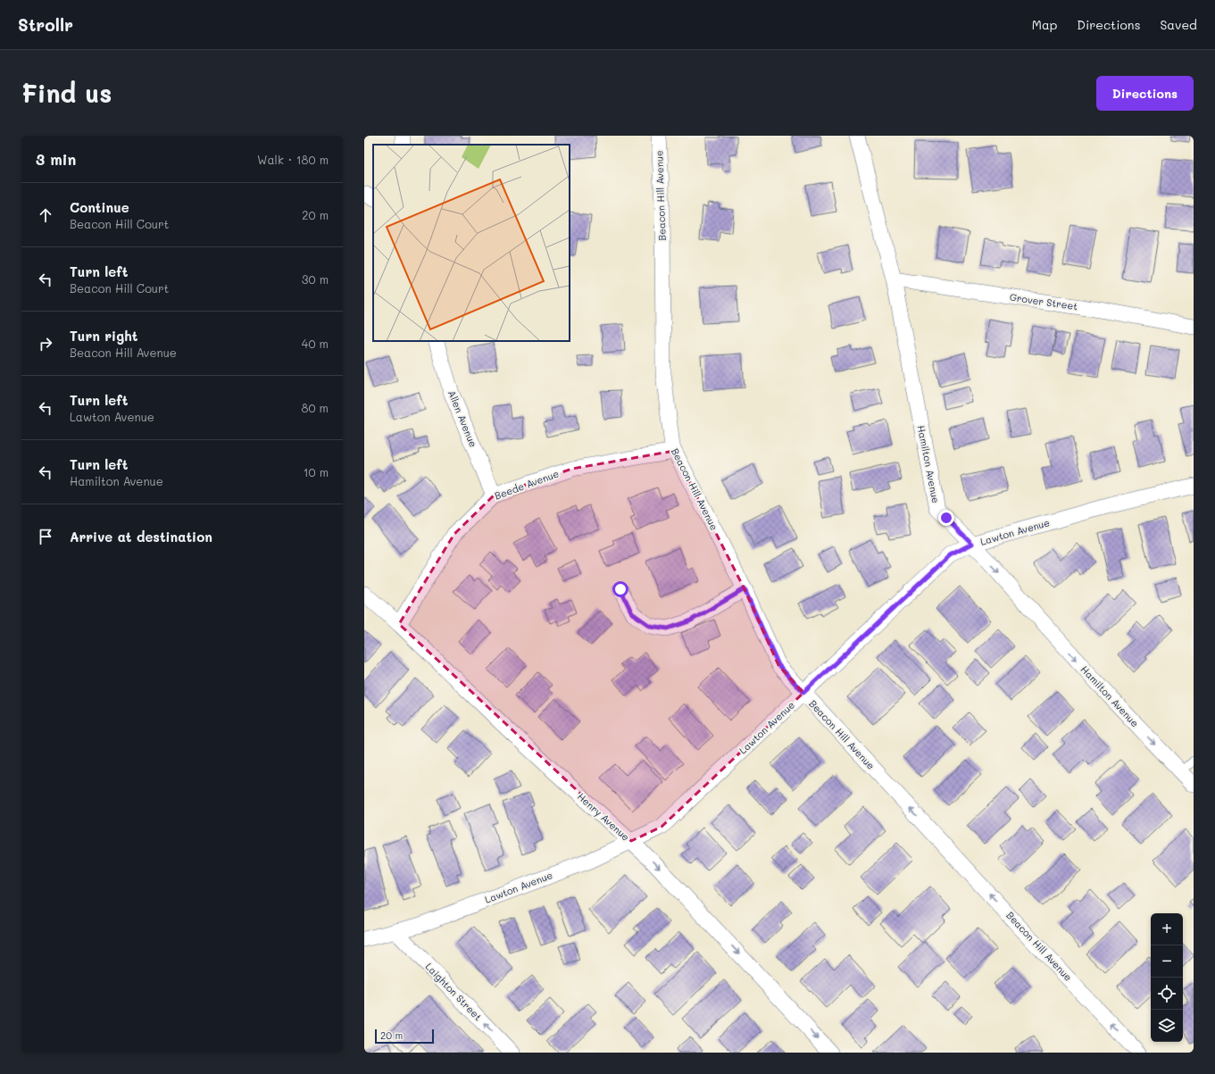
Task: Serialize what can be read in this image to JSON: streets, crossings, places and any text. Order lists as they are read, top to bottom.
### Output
{
  "streets": {
    "street": [
      "Beacon Hill Avenue",
      "Grover Street",
      "Allen Avenue",
      "Hamilton Avenue",
      "Beede Avenue",
      "Lawton Avenue",
      "Henry Avenue",
      "Laighton Street"
    ]
  },
  "crossings": [
    ["Beacon Hill Avenue", "Beede Avenue"],
    ["Beacon Hill Avenue", "Lawton Avenue"],
    ["Grover Street", "Hamilton Avenue"],
    ["Allen Avenue", "Beede Avenue"],
    ["Hamilton Avenue", "Lawton Avenue"],
    ["Beede Avenue", "Henry Avenue"],
    ["Lawton Avenue", "Henry Avenue"],
    ["Lawton Avenue", "Laighton Street"]
  ],
  "one_way": [
    "Beacon Hill Avenue",
    "Hamilton Avenue",
    "Henry Avenue",
    "Laighton Street"
  ],
  "scale_bar": "20 m",
  "page": {
    "header": "Strollr",
    "nav": ["Map", "Directions", "Saved"],
    "buttons": "Directions",
    "title": "Find us",
    "heading": ["3 min", "Walk · 180 m"],
    "list": [
      ["Continue", "Beacon Hill Court", "20 m"],
      ["Turn left", "Beacon Hill Court", "30 m"],
      ["Turn right", "Beacon Hill Avenue", "40 m"],
      ["Turn left", "Lawton Avenue", "80 m"],
      ["Turn left", "Hamilton Avenue", "10 m"],
      "Arrive at destination"
    ],
    "map_buttons": ["+", "−"],
    "scale": "20 m"
  }
}
